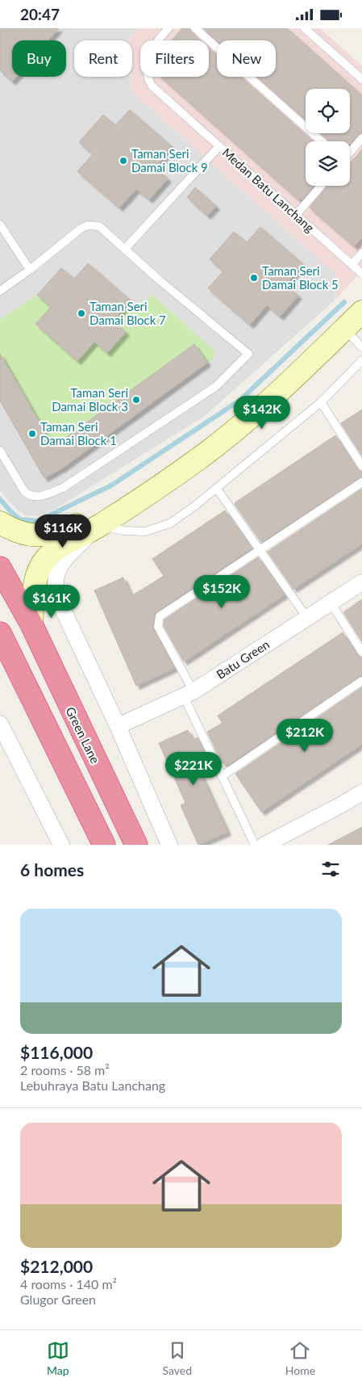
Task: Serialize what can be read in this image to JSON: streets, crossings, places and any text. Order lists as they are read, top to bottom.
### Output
{
  "streets": {
    "highway": ["Green Lane"],
    "street": ["Batu Green"],
    "lane": ["Medan Batu Lanchang"]
  },
  "places": [
    "Taman Seri Damai Block 9",
    "Taman Seri Damai Block 5",
    "Taman Seri Damai Block 7",
    "Taman Seri Damai Block 3",
    "Taman Seri Damai Block 1"
  ],
  "page": {
    "status": "20:47",
    "chip": [
      "Buy",
      "Rent",
      "Filters",
      "New"
    ],
    "price": [
      "$142K",
      "$116K",
      "$152K",
      "$161K",
      "$212K",
      "$221K"
    ],
    "heading": "6 homes",
    "list": [
      {
        "name": "$116,000",
        "note": "2 rooms · 58 m² · Lebuhraya Batu Lanchang"
      },
      {
        "name": "$212,000",
        "note": "4 rooms · 140 m² · Glugor Green"
      }
    ],
    "tabs": ["Map", "Saved", "Home"]
  }
}
